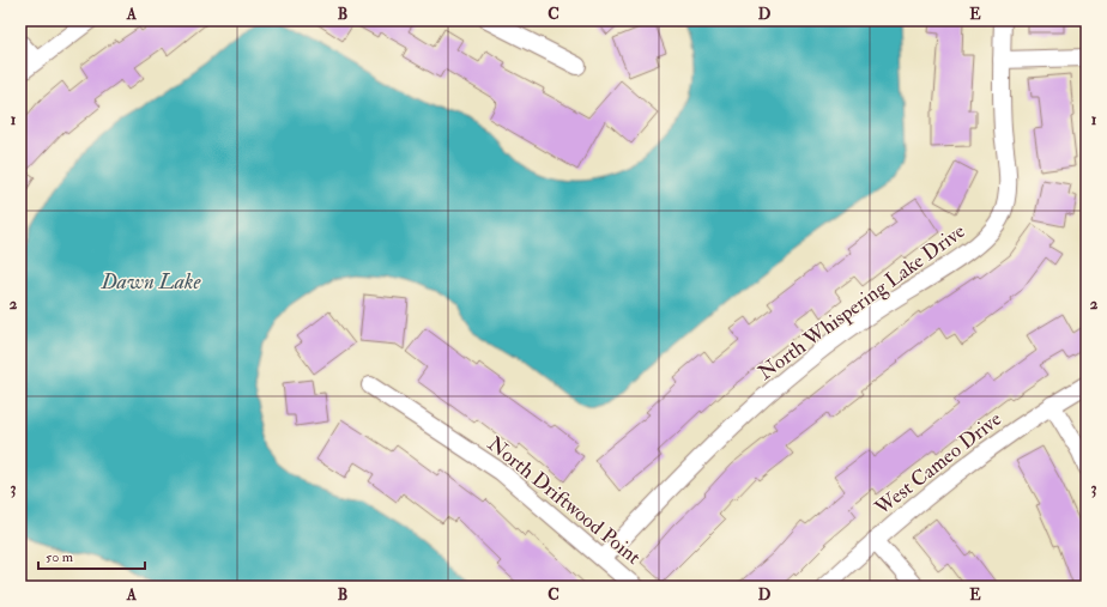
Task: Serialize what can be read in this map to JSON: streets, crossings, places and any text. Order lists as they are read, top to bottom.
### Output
{
  "streets": {
    "street": ["North Whispering Lake Drive", "West Cameo Drive", "North Driftwood Point"]
  },
  "crossings": [
    ["North Whispering Lake Drive", "North Driftwood Point"]
  ],
  "water": ["Dawn Lake"],
  "scale_bar": "50 m",
  "grid": {
    "columns": [
      "A",
      "B",
      "C",
      "D",
      "E"
    ],
    "rows": ["1", "2", "3"]
  }
}
